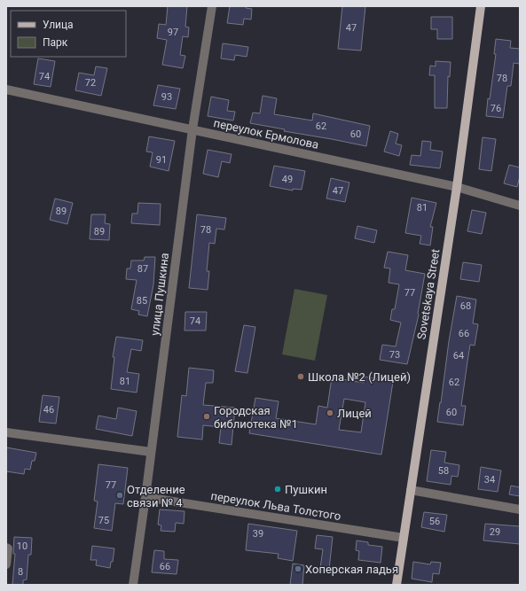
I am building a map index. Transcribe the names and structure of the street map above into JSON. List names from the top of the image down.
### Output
{
  "streets": {
    "main road": ["Sovetskaya Street"],
    "street": ["переулок Ермолова", "улица Пушкина", "переулок Льва Толстого"]
  },
  "crossings": [
    ["переулок Ермолова", "улица Пушкина"],
    ["переулок Ермолова", "Sovetskaya Street"],
    ["улица Пушкина", "переулок Льва Толстого"],
    ["Sovetskaya Street", "переулок Льва Толстого"]
  ],
  "places": [
    "Школа №2 (Лицей)",
    "Лицей",
    "Городская библиотека №1",
    "Пушкин",
    "Отделение связи № 4",
    "Хоперская ладья"
  ],
  "house_numbers": [
    "47",
    "97",
    "74",
    "78",
    "72",
    "93",
    "76",
    "62",
    "60",
    "91",
    "49",
    "47",
    "81",
    "89",
    "78",
    "89",
    "87",
    "77",
    "85",
    "68",
    "74",
    "66",
    "73",
    "64",
    "81",
    "62",
    "46",
    "60",
    "58",
    "34",
    "77",
    "75",
    "56",
    "29",
    "39",
    "10",
    "66",
    "8"
  ],
  "legend": ["Улица", "Парк"]
}
